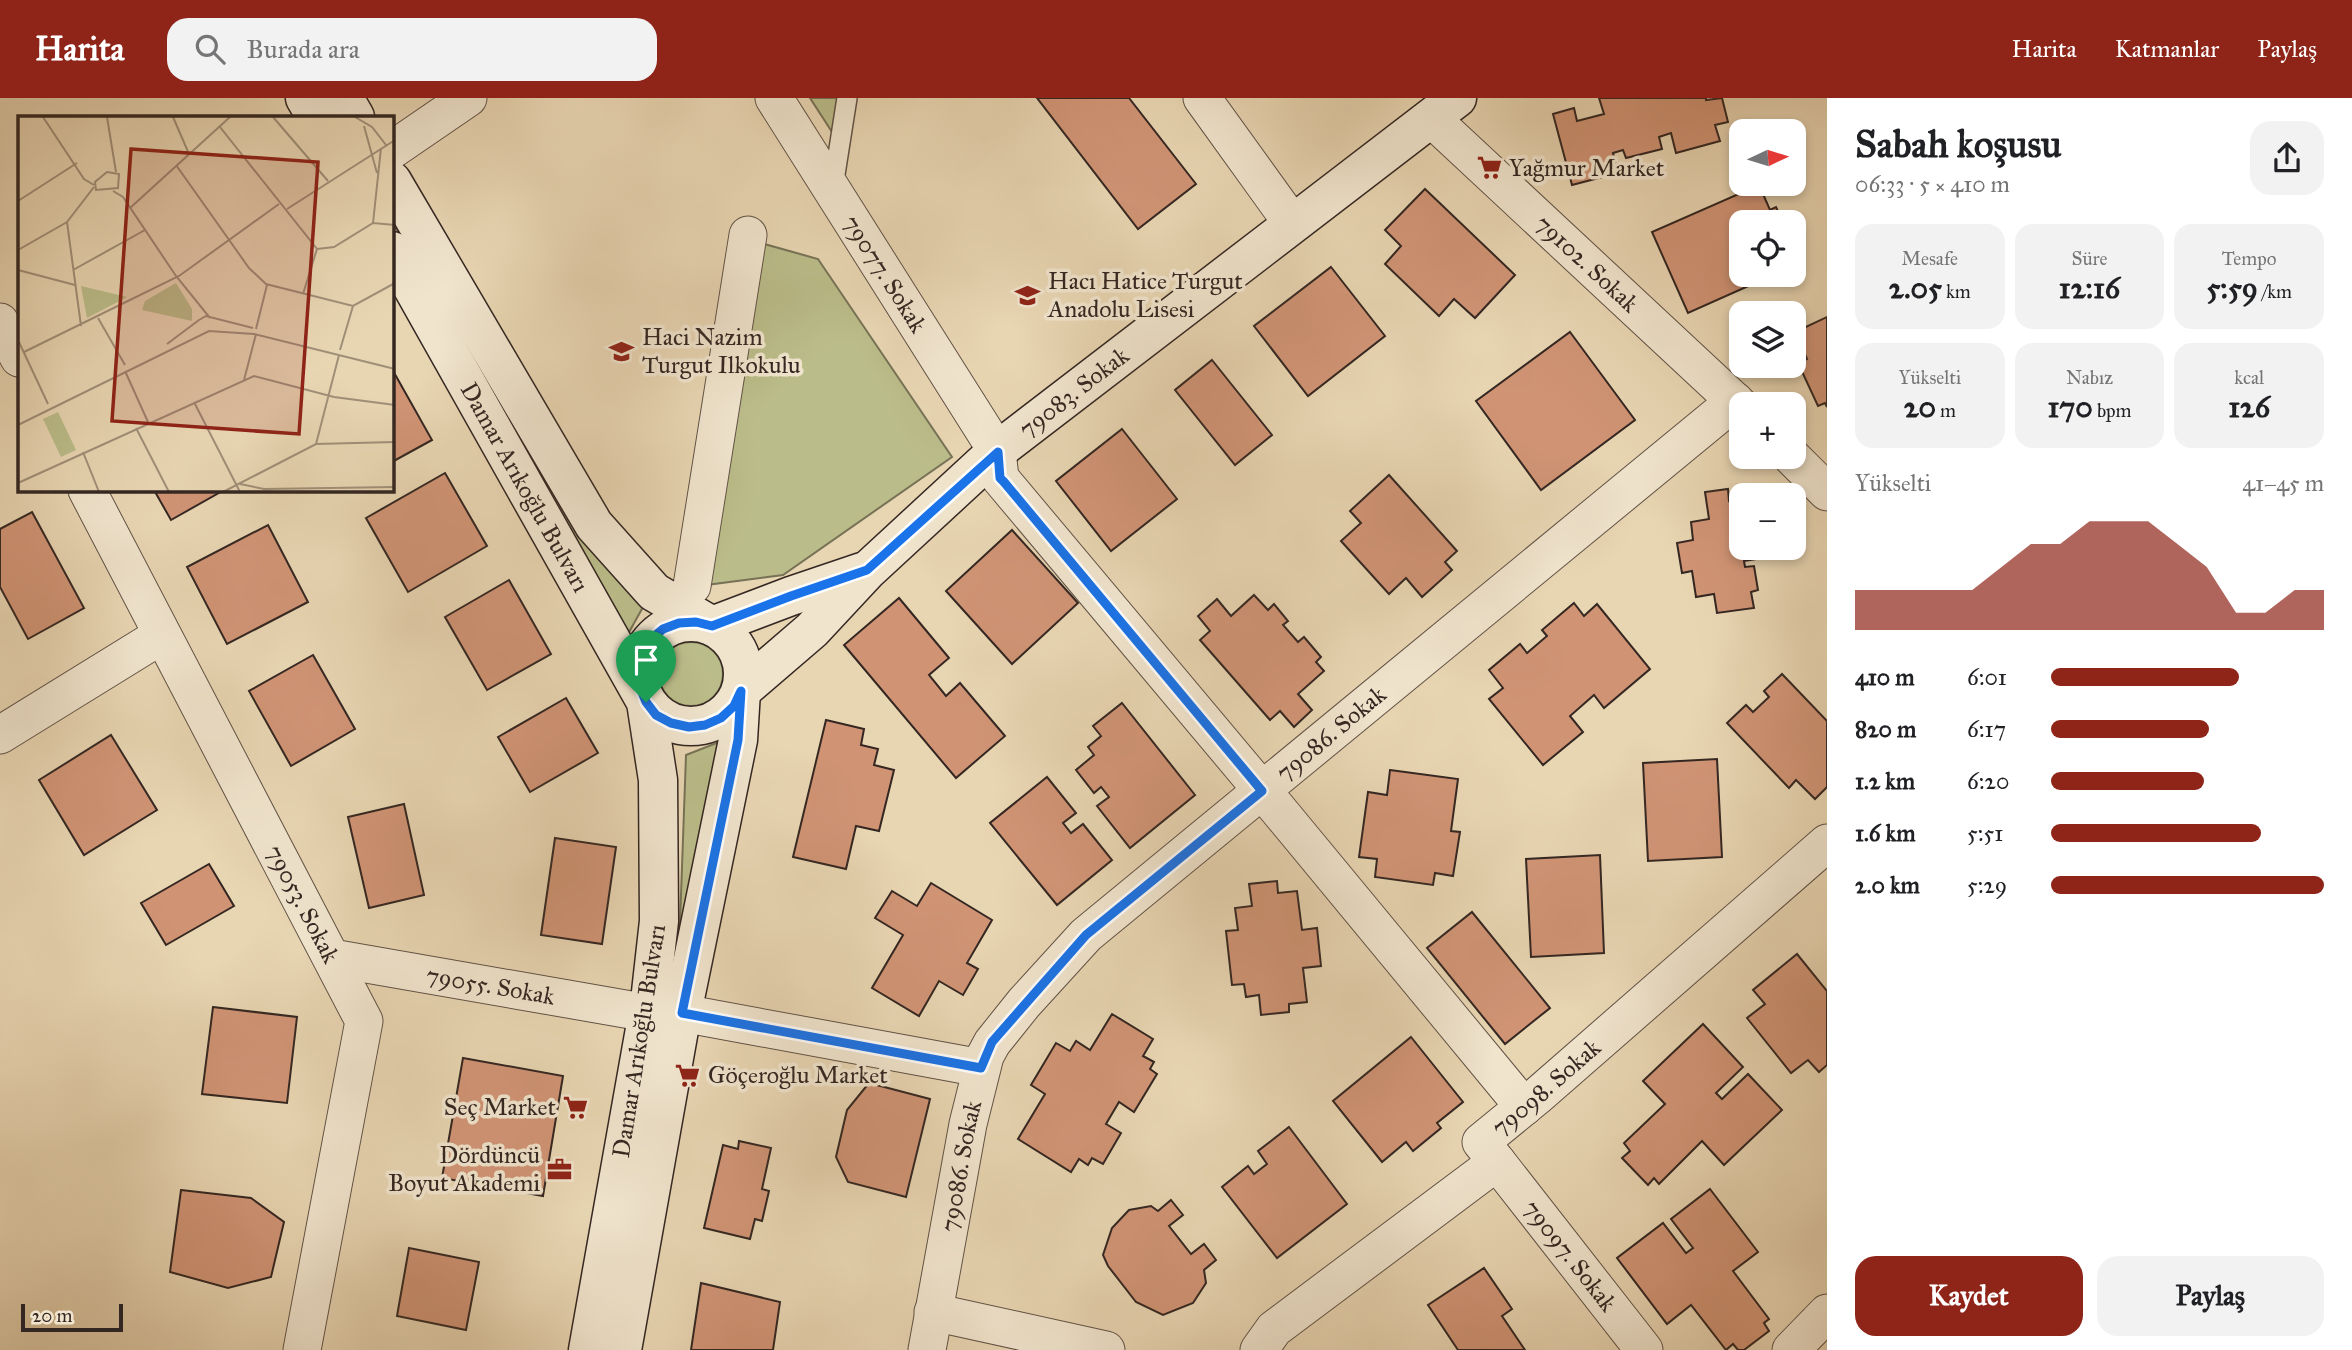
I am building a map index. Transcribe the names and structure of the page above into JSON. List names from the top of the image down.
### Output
{
  "streets": {
    "main road": ["79083. Sokak", "Damar Arıkoğlu Bulvarı"],
    "street": [
      "79102. Sokak",
      "79077. Sokak",
      "79086. Sokak",
      "79053. Sokak",
      "79055. Sokak",
      "79098. Sokak",
      "79097. Sokak"
    ]
  },
  "crossings": [
    ["79102. Sokak", "79083. Sokak"],
    ["79077. Sokak", "79083. Sokak"],
    ["79077. Sokak", "79086. Sokak"],
    ["79077. Sokak", "79098. Sokak"],
    ["79083. Sokak", "Damar Arıkoğlu Bulvarı"],
    ["Damar Arıkoğlu Bulvarı", "79055. Sokak"],
    ["79086. Sokak", "79055. Sokak"],
    ["79053. Sokak", "79055. Sokak"],
    ["79098. Sokak", "79097. Sokak"]
  ],
  "places": {
    "supermarket": ["Yağmur Market", "Göçeroğlu Market", "Seç Market"],
    "school or university": ["Hacı Hatice Turgut Anadolu Lisesi", "Haci Nazim Turgut Ilkokulu"],
    "office": ["Dördüncü Boyut Akademi"]
  },
  "scale_bar": "20 m",
  "north": "right",
  "page": {
    "header": "Harita",
    "search": "Burada ara",
    "nav": ["Harita", "Katmanlar", "Paylaş"],
    "heading": ["Sabah koşusu", "06:33 · 5 × 410 m"],
    "map_buttons": ["+", "−"],
    "stats": [
      ["Mesafe", "2.05 km"],
      ["Süre", "12:16"],
      ["Tempo", "5:59 /km"],
      ["Yükselti", "20 m"],
      ["Nabız", "170 bpm"],
      ["kcal", "126"]
    ],
    "chart": ["Yükselti", "41–45 m"],
    "list": [
      {
        "name": "410 m",
        "note": "6:01"
      },
      {
        "name": "820 m",
        "note": "6:17"
      },
      {
        "name": "1.2 km",
        "note": "6:20"
      },
      {
        "name": "1.6 km",
        "note": "5:51"
      },
      {
        "name": "2.0 km",
        "note": "5:29"
      }
    ],
    "buttons": ["Kaydet", "Paylaş"],
    "scale": "20 m"
  }
}
